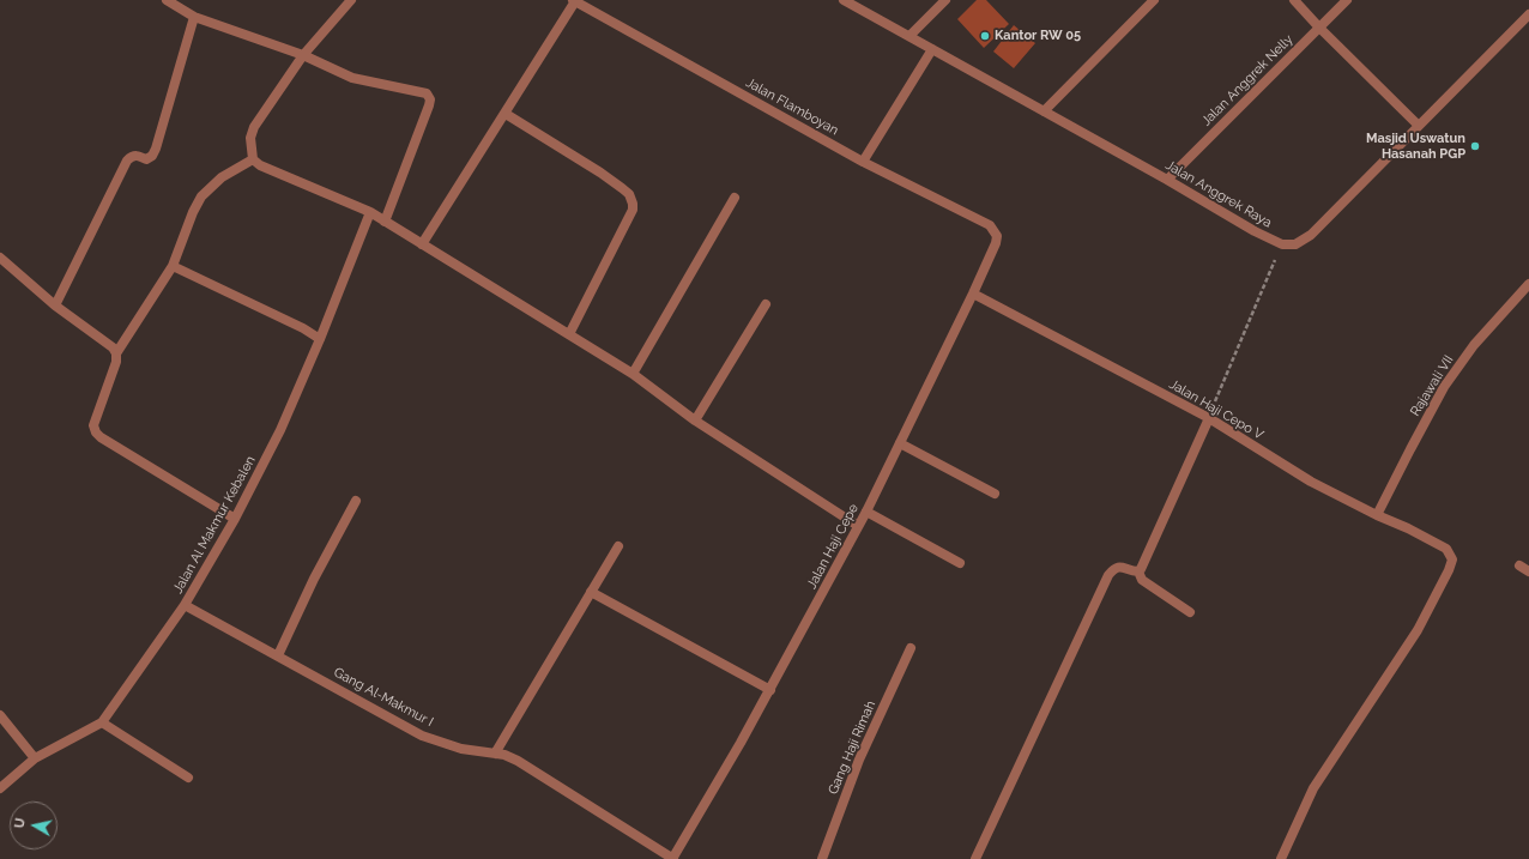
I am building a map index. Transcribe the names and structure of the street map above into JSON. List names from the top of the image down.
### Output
{
  "streets": {
    "street": [
      "Jalan Anggrek Nelly",
      "Jalan Flamboyan",
      "Jalan Anggrek Raya",
      "Rajawali VII",
      "Jalan Haji Cepo V",
      "Jalan Al Makmur Kebalen",
      "Jalan Haji Cepe",
      "Gang Al-Makmur I",
      "Gang Haji Rimah"
    ]
  },
  "crossings": [
    ["Jalan Anggrek Nelly", "Jalan Anggrek Raya"],
    ["Jalan Flamboyan", "Jalan Haji Cepe"],
    ["Rajawali VII", "Jalan Haji Cepo V"],
    ["Jalan Haji Cepo V", "Jalan Haji Cepe"],
    ["Jalan Al Makmur Kebalen", "Gang Al-Makmur I"],
    ["Jalan Haji Cepe", "Gang Al-Makmur I"]
  ],
  "places": ["Kantor RW 05", "Masjid Uswatun Hasanah PGP"],
  "north": "left"
}
